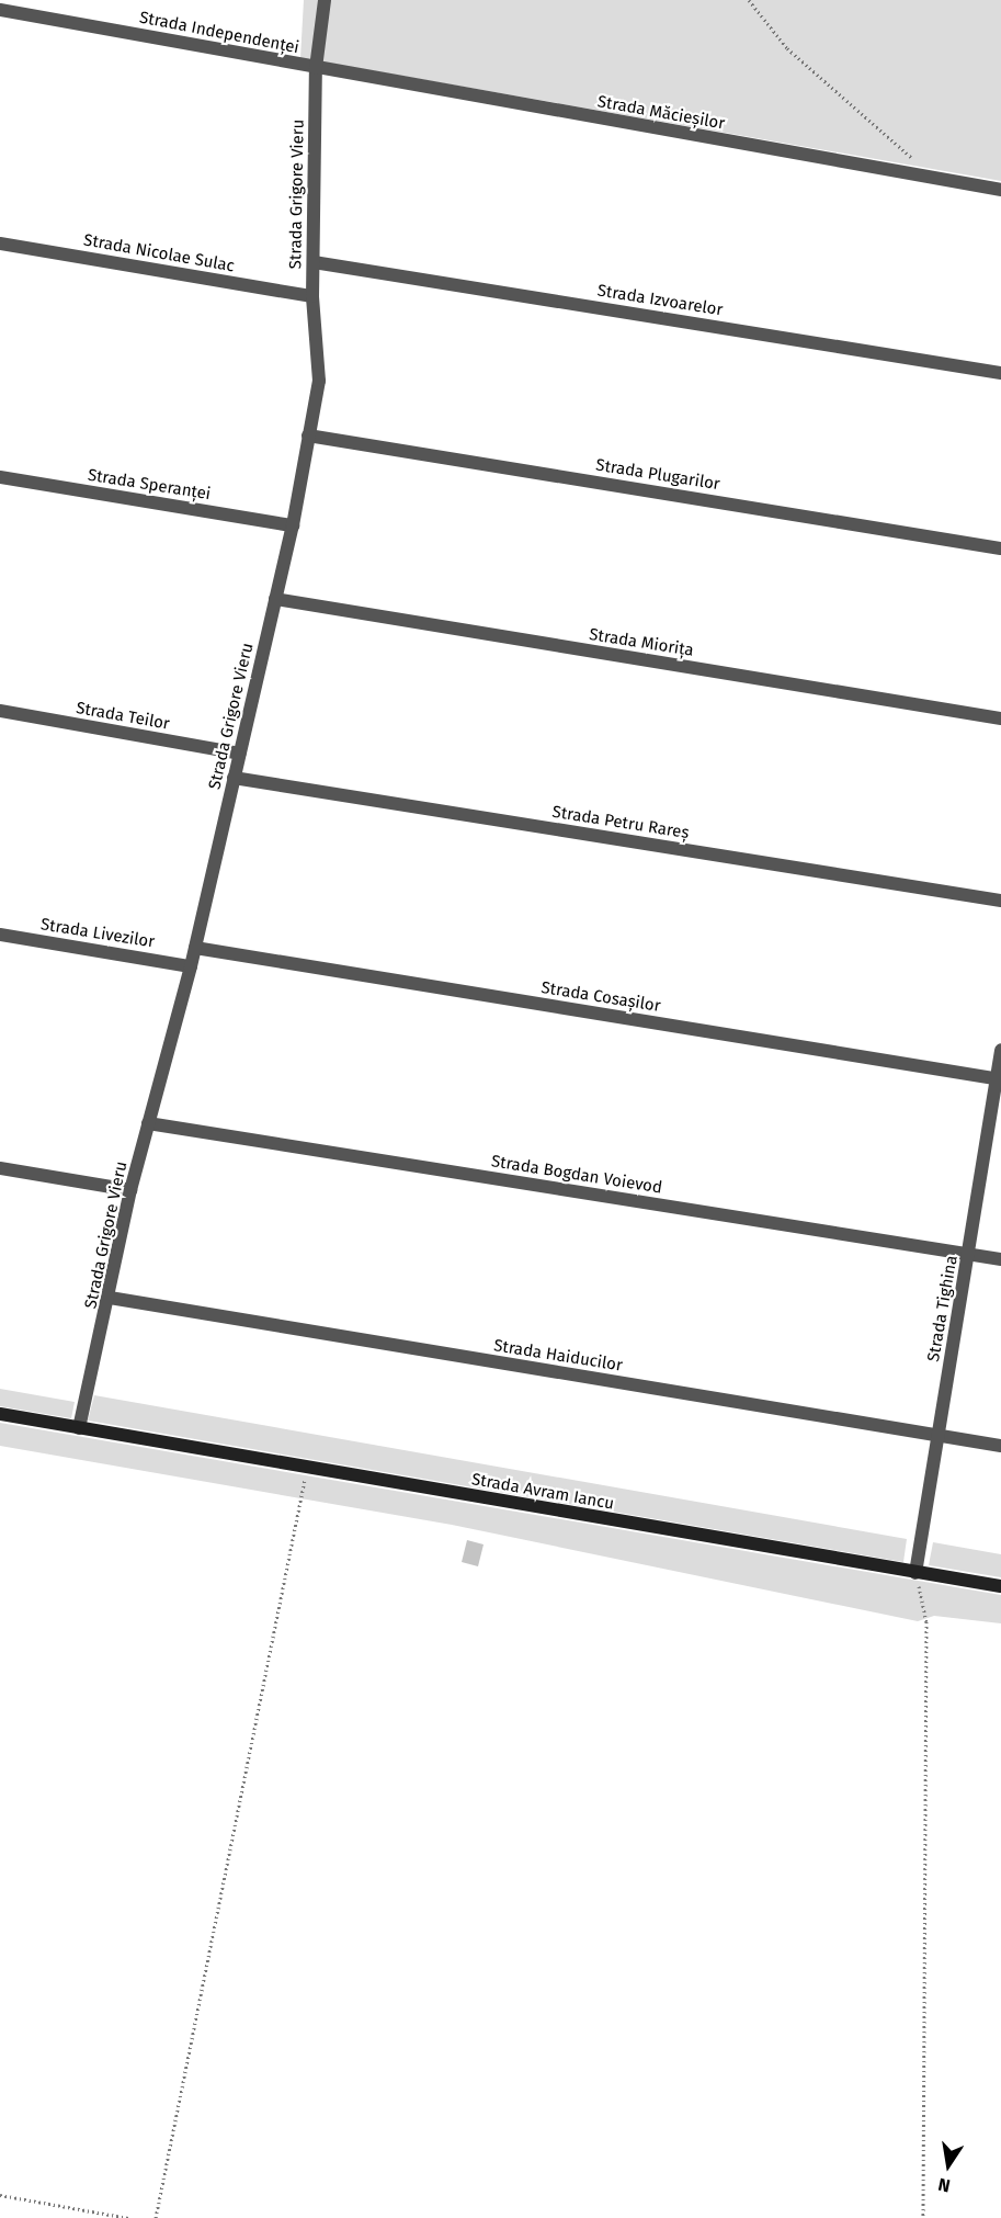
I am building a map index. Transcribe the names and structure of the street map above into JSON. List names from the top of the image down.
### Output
{
  "streets": {
    "street": [
      "Strada Independenței",
      "Strada Măcieșilor",
      "Strada Grigore Vieru",
      "Strada Nicolae Sulac",
      "Strada Izvoarelor",
      "Strada Plugarilor",
      "Strada Speranței",
      "Strada Miorița",
      "Strada Teilor",
      "Strada Petru Rareș",
      "Strada Livezilor",
      "Strada Cosașilor",
      "Strada Bogdan Voievod",
      "Strada Tighina",
      "Strada Haiducilor",
      "Strada Avram Iancu"
    ]
  },
  "crossings": [
    ["Strada Independenței", "Strada Măcieșilor"],
    ["Strada Independenței", "Strada Grigore Vieru"],
    ["Strada Măcieșilor", "Strada Grigore Vieru"],
    ["Strada Grigore Vieru", "Strada Nicolae Sulac"],
    ["Strada Grigore Vieru", "Strada Izvoarelor"],
    ["Strada Grigore Vieru", "Strada Plugarilor"],
    ["Strada Grigore Vieru", "Strada Speranței"],
    ["Strada Grigore Vieru", "Strada Miorița"],
    ["Strada Grigore Vieru", "Strada Teilor"],
    ["Strada Grigore Vieru", "Strada Petru Rareș"],
    ["Strada Grigore Vieru", "Strada Livezilor"],
    ["Strada Grigore Vieru", "Strada Cosașilor"],
    ["Strada Grigore Vieru", "Strada Bogdan Voievod"],
    ["Strada Grigore Vieru", "Strada Haiducilor"],
    ["Strada Grigore Vieru", "Strada Avram Iancu"],
    ["Strada Cosașilor", "Strada Tighina"],
    ["Strada Bogdan Voievod", "Strada Tighina"],
    ["Strada Tighina", "Strada Haiducilor"],
    ["Strada Tighina", "Strada Avram Iancu"]
  ],
  "north": "bottom"
}
